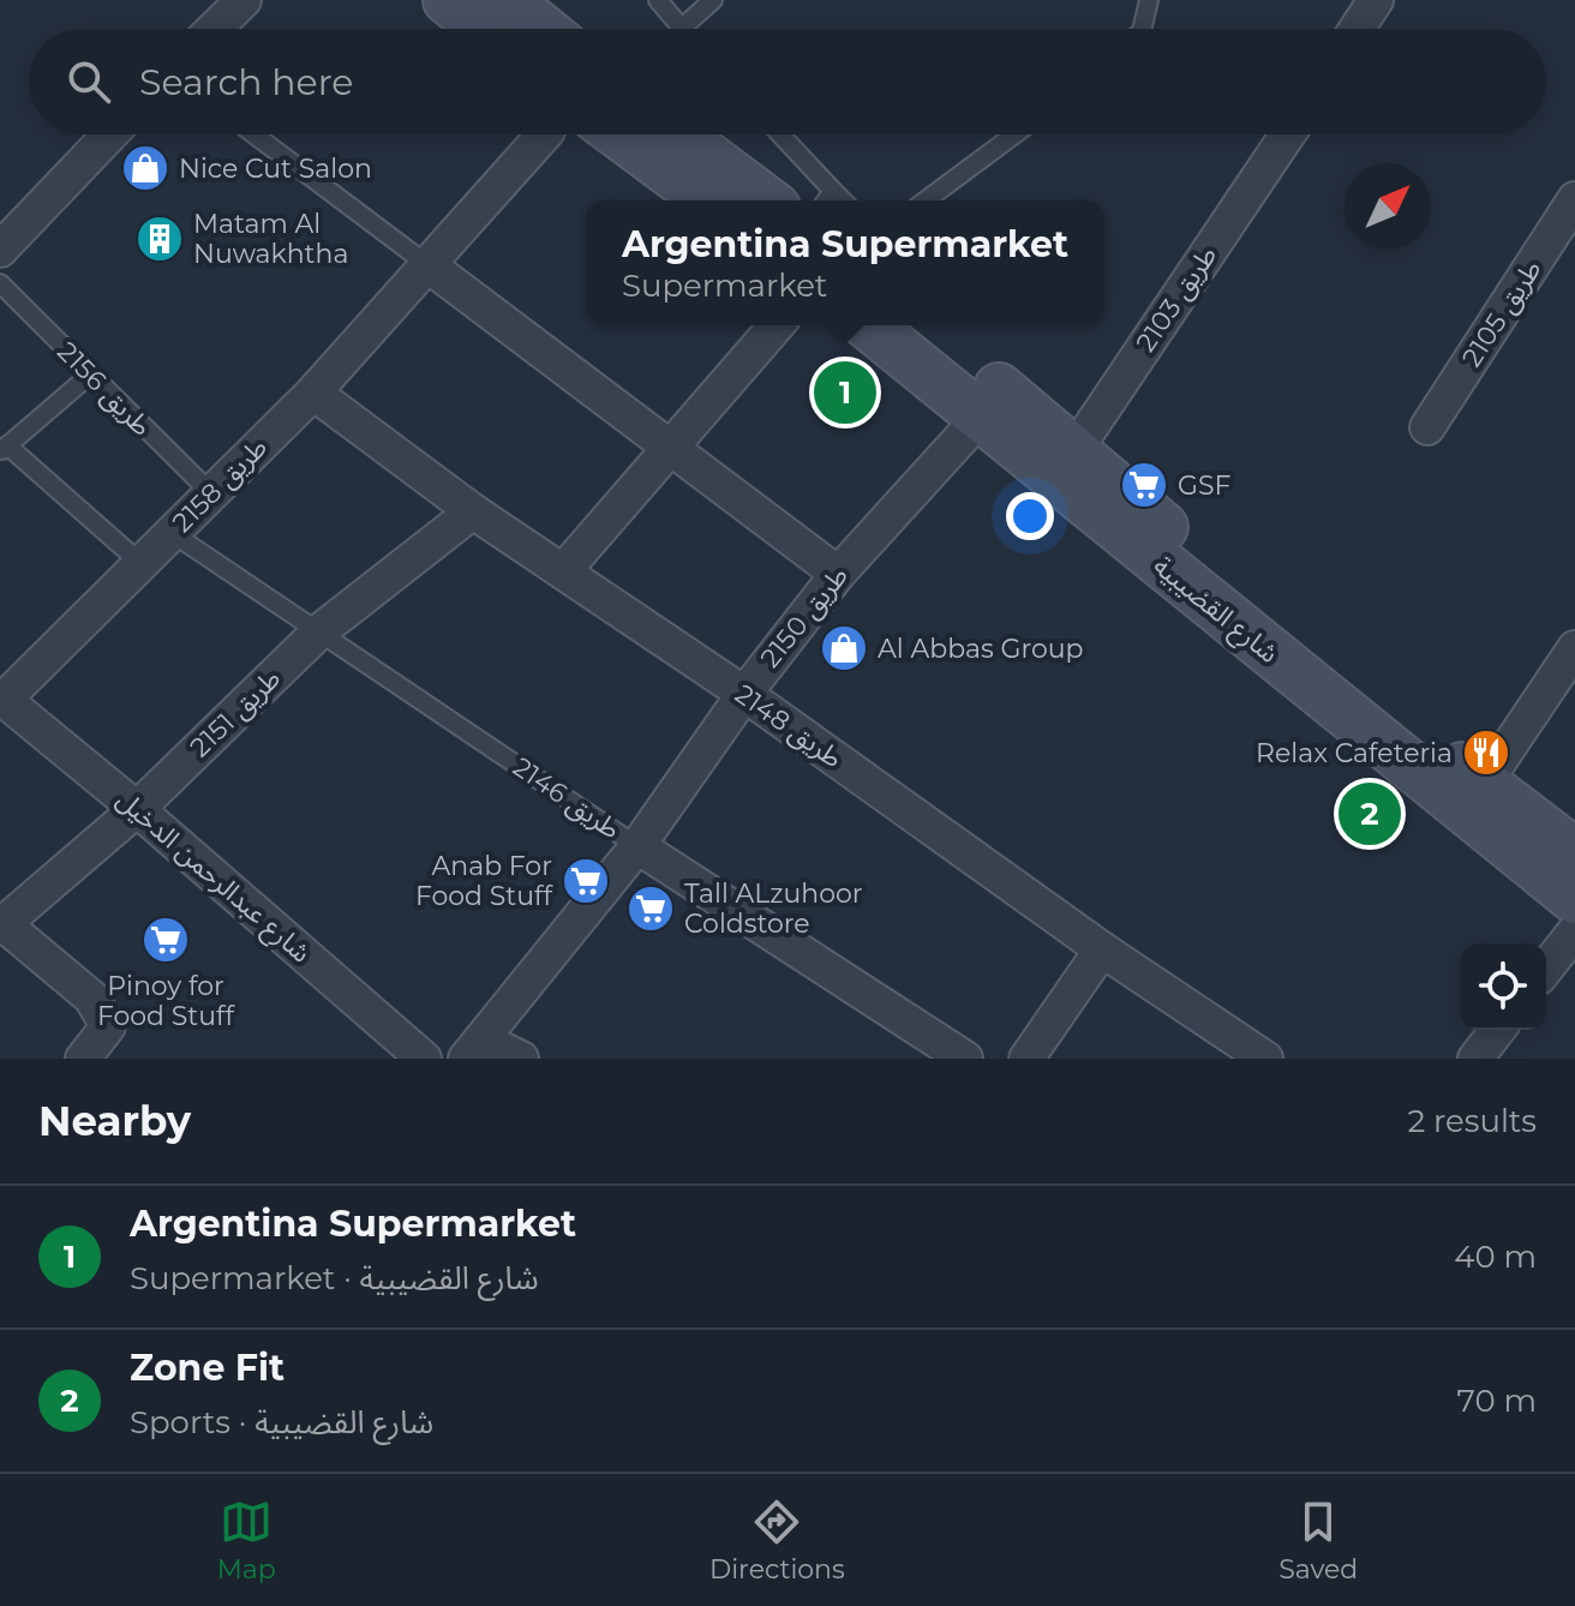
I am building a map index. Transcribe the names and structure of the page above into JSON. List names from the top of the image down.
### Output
{
  "streets": {
    "street": [
      "طريق 2103",
      "طريق 2105",
      "طريق 2158",
      "شارع القضيبية",
      "طريق 2150",
      "طريق 2151",
      "طريق 2148",
      "طريق 2146",
      "شارع عبدالرحمن الدخيل"
    ],
    "lane": ["طريق 2156"]
  },
  "crossings": [
    ["طريق 2103", "شارع القضيبية"],
    ["طريق 2156", "طريق 2158"],
    ["طريق 2158", "طريق 2148"],
    ["طريق 2158", "طريق 2146"],
    ["طريق 2158", "شارع عبدالرحمن الدخيل"],
    ["شارع القضيبية", "طريق 2150"],
    ["طريق 2150", "طريق 2148"],
    ["طريق 2150", "طريق 2146"],
    ["طريق 2151", "طريق 2148"],
    ["طريق 2151", "طريق 2146"],
    ["طريق 2151", "شارع عبدالرحمن الدخيل"]
  ],
  "places": {
    "shop": ["Nice Cut Salon", "Al Abbas Group"],
    "building": ["Matam Al Nuwakhtha"],
    "supermarket": [
      "GSF",
      "Anab For Food Stuff",
      "Tall ALzuhoor Coldstore",
      "Pinoy for Food Stuff"
    ],
    "restaurant": ["Relax Cafeteria"]
  },
  "north": "top right",
  "page": {
    "search": "Search here",
    "popup": ["Argentina Supermarket", "Supermarket"],
    "pins": ["1", "2"],
    "heading": ["Nearby", "2 results"],
    "list": [
      {
        "mark": "1",
        "name": "Argentina Supermarket",
        "note": "Supermarket · شارع القضيبية",
        "value": "40 m"
      },
      {
        "mark": "2",
        "name": "Zone Fit",
        "note": "Sports · شارع القضيبية",
        "value": "70 m"
      }
    ],
    "nav": ["Map", "Directions", "Saved"]
  }
}
